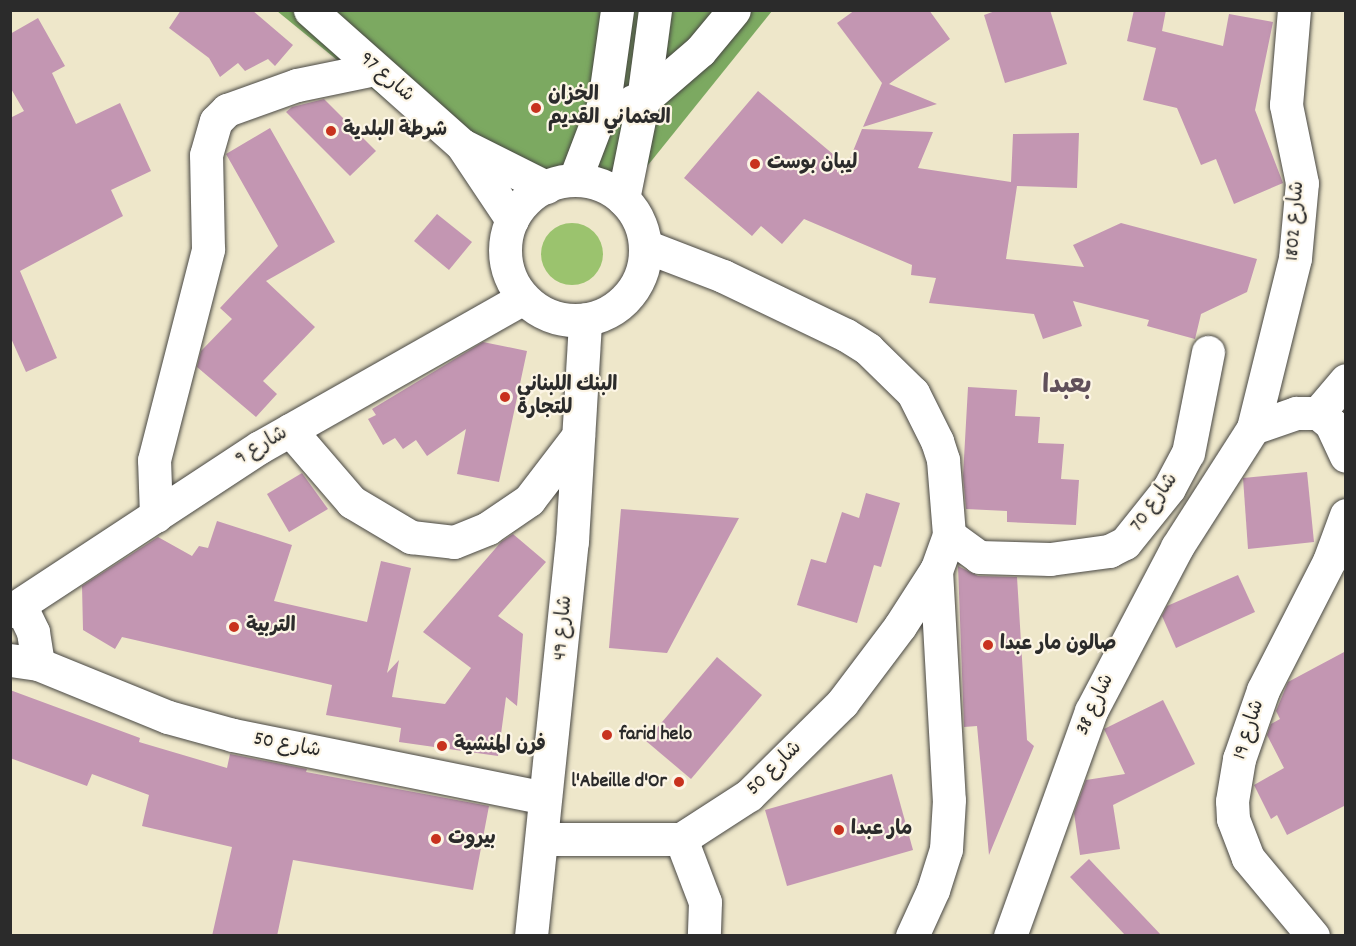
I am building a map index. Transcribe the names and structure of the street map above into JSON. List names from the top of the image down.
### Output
{
  "streets": {
    "street": [
      "شارع 97",
      "شارع 1802",
      "شارع 9",
      "شارع 70",
      "شارع 49",
      "شارع 38",
      "شارع 19",
      "شارع 50"
    ]
  },
  "crossings": [
    ["شارع 97", "شارع 9"],
    ["شارع 97", "شارع 49"],
    ["شارع 1802", "شارع 38"],
    ["شارع 9", "شارع 49"],
    ["شارع 9", "شارع 50"],
    ["شارع 49", "شارع 50"]
  ],
  "districts": ["بعبدا"],
  "places": [
    "الخزان العثماني القديم",
    "شرطة البلدية",
    "ليبان بوست",
    "البنك اللبناني للتجارة",
    "التربية",
    "صالون مار عبدا",
    "farid helo",
    "فرن المنشية",
    "l'Abeille d'Or",
    "مار عبدا",
    "بيروت"
  ]
}
